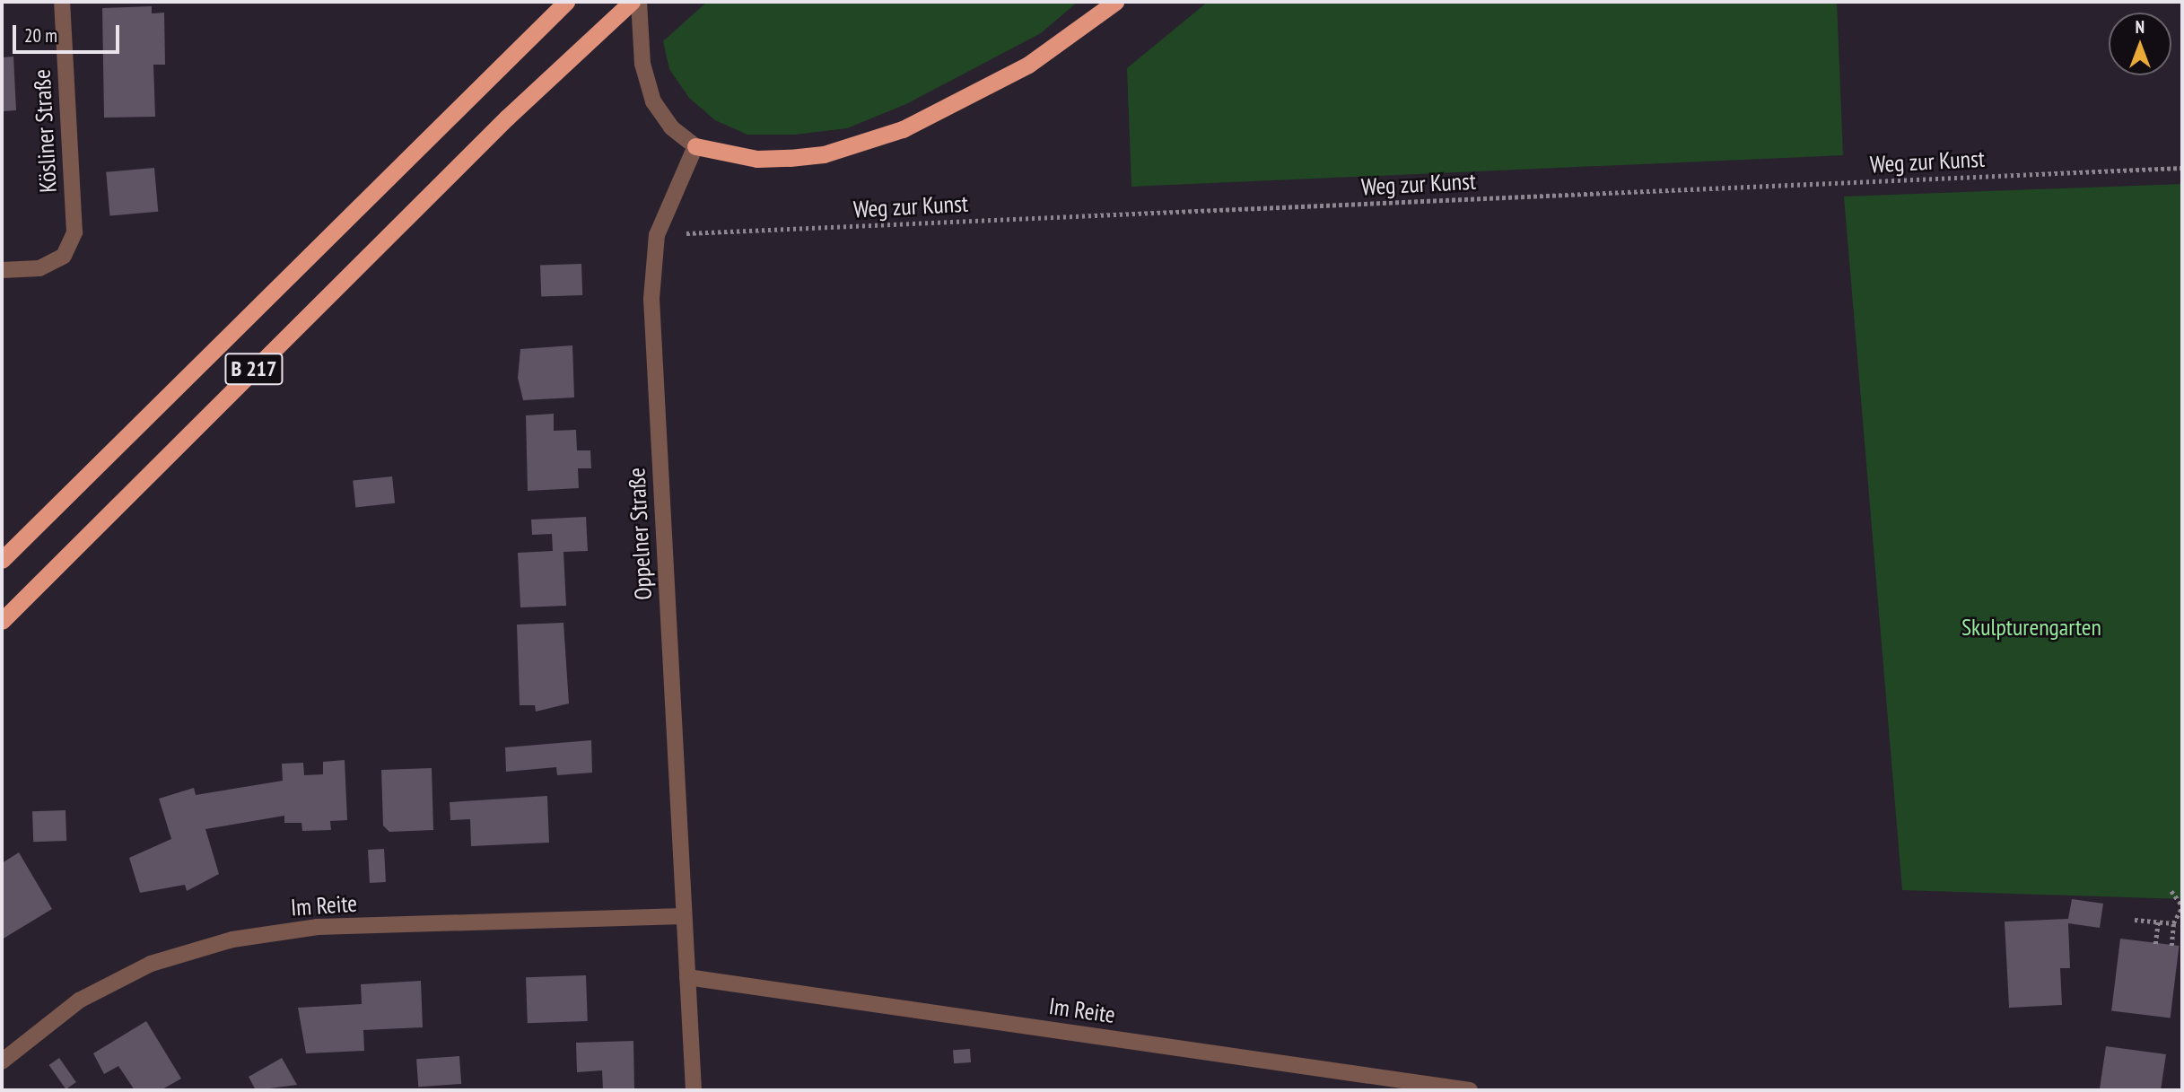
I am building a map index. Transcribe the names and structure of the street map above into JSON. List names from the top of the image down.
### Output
{
  "streets": {
    "highway": ["B 217"],
    "street": ["Kösliner Straße", "Oppelner Straße", "Im Reite"],
    "path": ["Weg zur Kunst"]
  },
  "crossings": [
    ["Weg zur Kunst", "Oppelner Straße"],
    ["Oppelner Straße", "Im Reite"]
  ],
  "parks": ["Skulpturengarten"],
  "scale_bar": "20 m",
  "north": "top"
}
